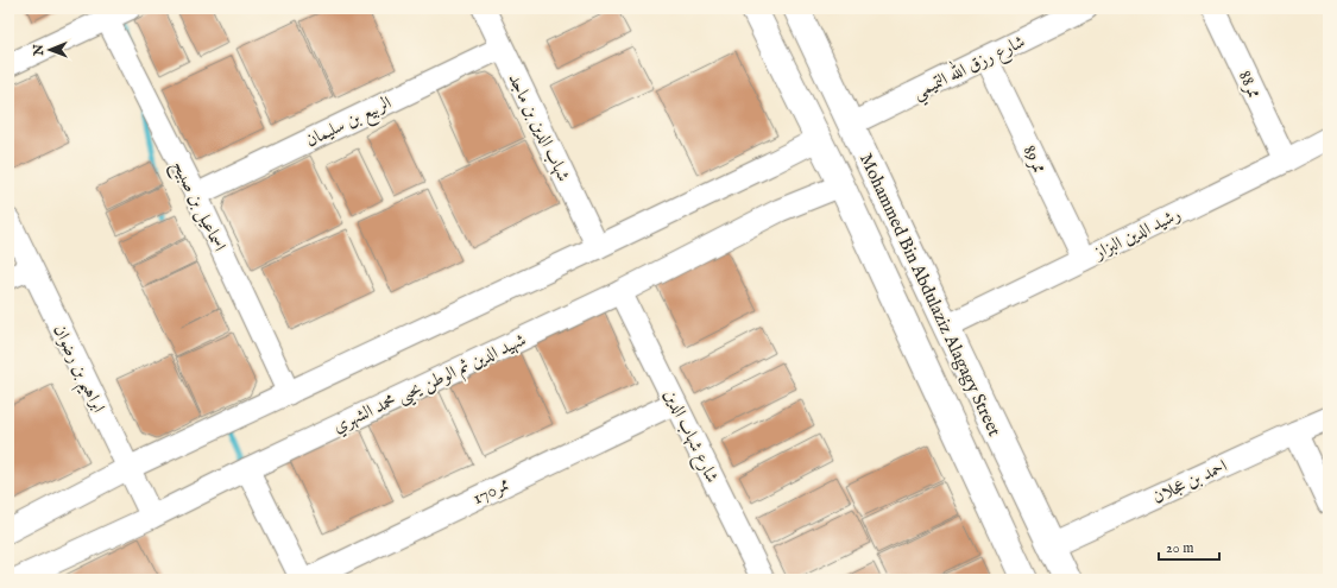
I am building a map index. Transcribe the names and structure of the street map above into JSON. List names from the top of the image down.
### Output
{
  "streets": {
    "street": [
      "شارع رزق الله التميمي",
      "ممر88",
      "الربيع بن سليمان",
      "شهاب الدين بن ماجد",
      "ممر89",
      "اسماعيل بن صبيح",
      "رشيد الدين البزاز",
      "Mohammed Bin Abdulaziz Alagagy Street",
      "ابراهيم بن رضوان",
      "شهيد الدين ثم الوطن يحيى محمد الشهري",
      "شارع شهاب الدين",
      "احمد بن عجلان",
      "ممر170"
    ]
  },
  "crossings": [
    ["شارع رزق الله التميمي", "ممر89"],
    ["شارع رزق الله التميمي", "Mohammed Bin Abdulaziz Alagagy Street"],
    ["ممر88", "رشيد الدين البزاز"],
    ["الربيع بن سليمان", "شهاب الدين بن ماجد"],
    ["الربيع بن سليمان", "اسماعيل بن صبيح"],
    ["ممر89", "رشيد الدين البزاز"],
    ["رشيد الدين البزاز", "Mohammed Bin Abdulaziz Alagagy Street"],
    ["Mohammed Bin Abdulaziz Alagagy Street", "شهيد الدين ثم الوطن يحيى محمد الشهري"],
    ["Mohammed Bin Abdulaziz Alagagy Street", "احمد بن عجلان"],
    ["ابراهيم بن رضوان", "شهيد الدين ثم الوطن يحيى محمد الشهري"],
    ["شهيد الدين ثم الوطن يحيى محمد الشهري", "شارع شهاب الدين"],
    ["شارع شهاب الدين", "ممر170"]
  ],
  "scale_bar": "20 m",
  "north": "left"
}
